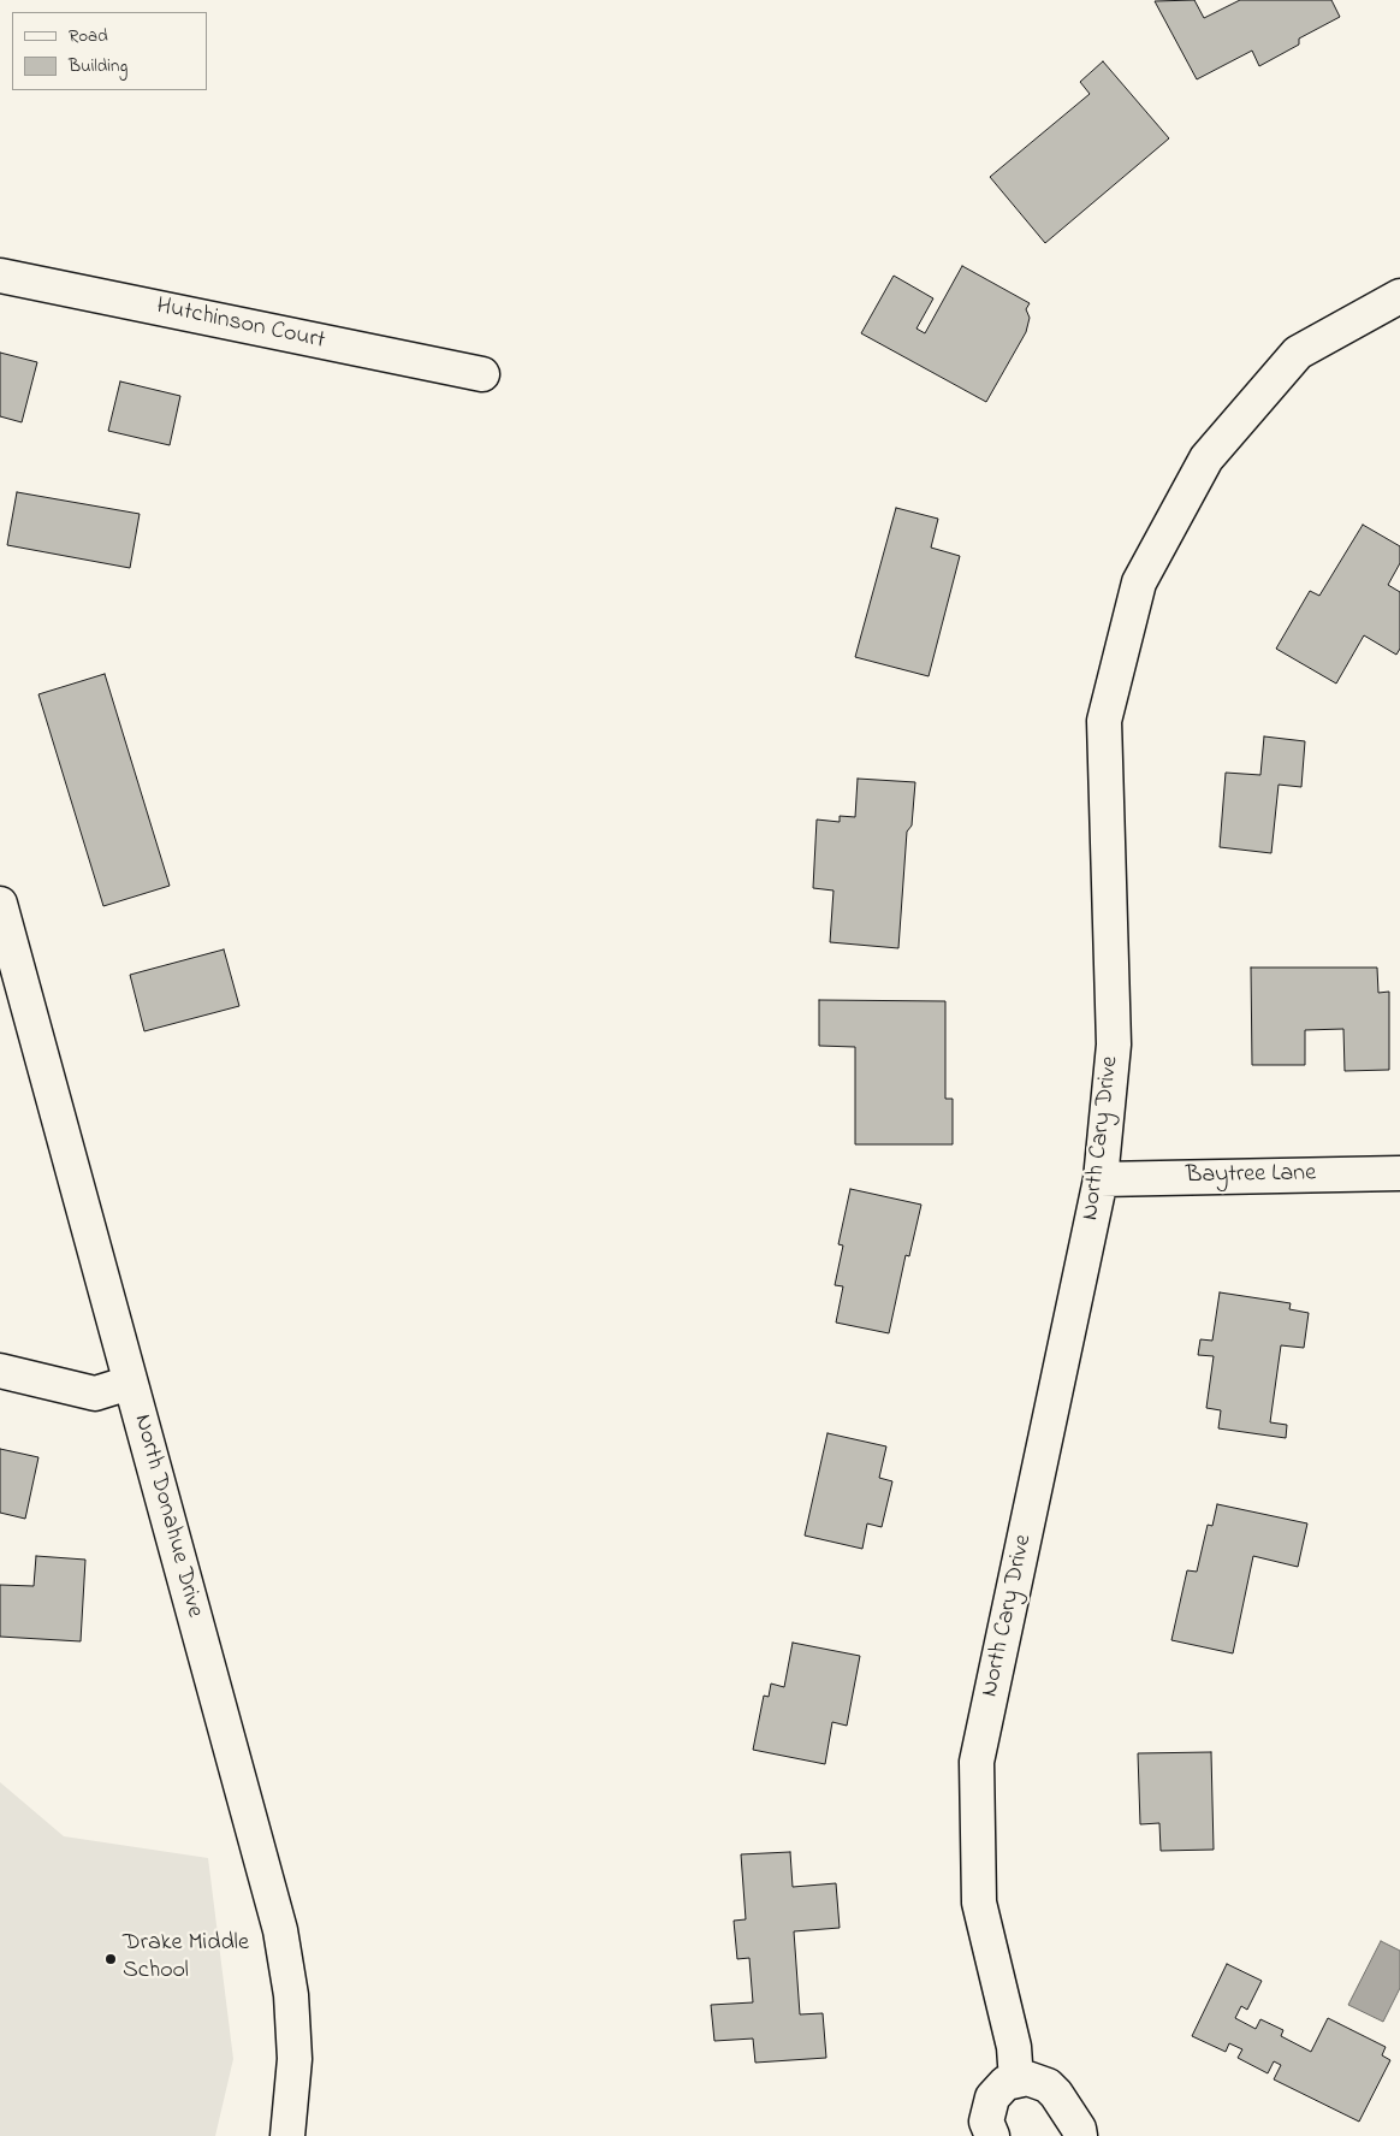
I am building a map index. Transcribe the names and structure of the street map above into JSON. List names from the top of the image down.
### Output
{
  "streets": {
    "street": [
      "Hutchinson Court",
      "North Cary Drive",
      "Baytree Lane",
      "North Donahue Drive"
    ]
  },
  "crossings": [
    ["North Cary Drive", "Baytree Lane"]
  ],
  "places": ["Drake Middle School"],
  "legend": ["Road", "Building"]
}
